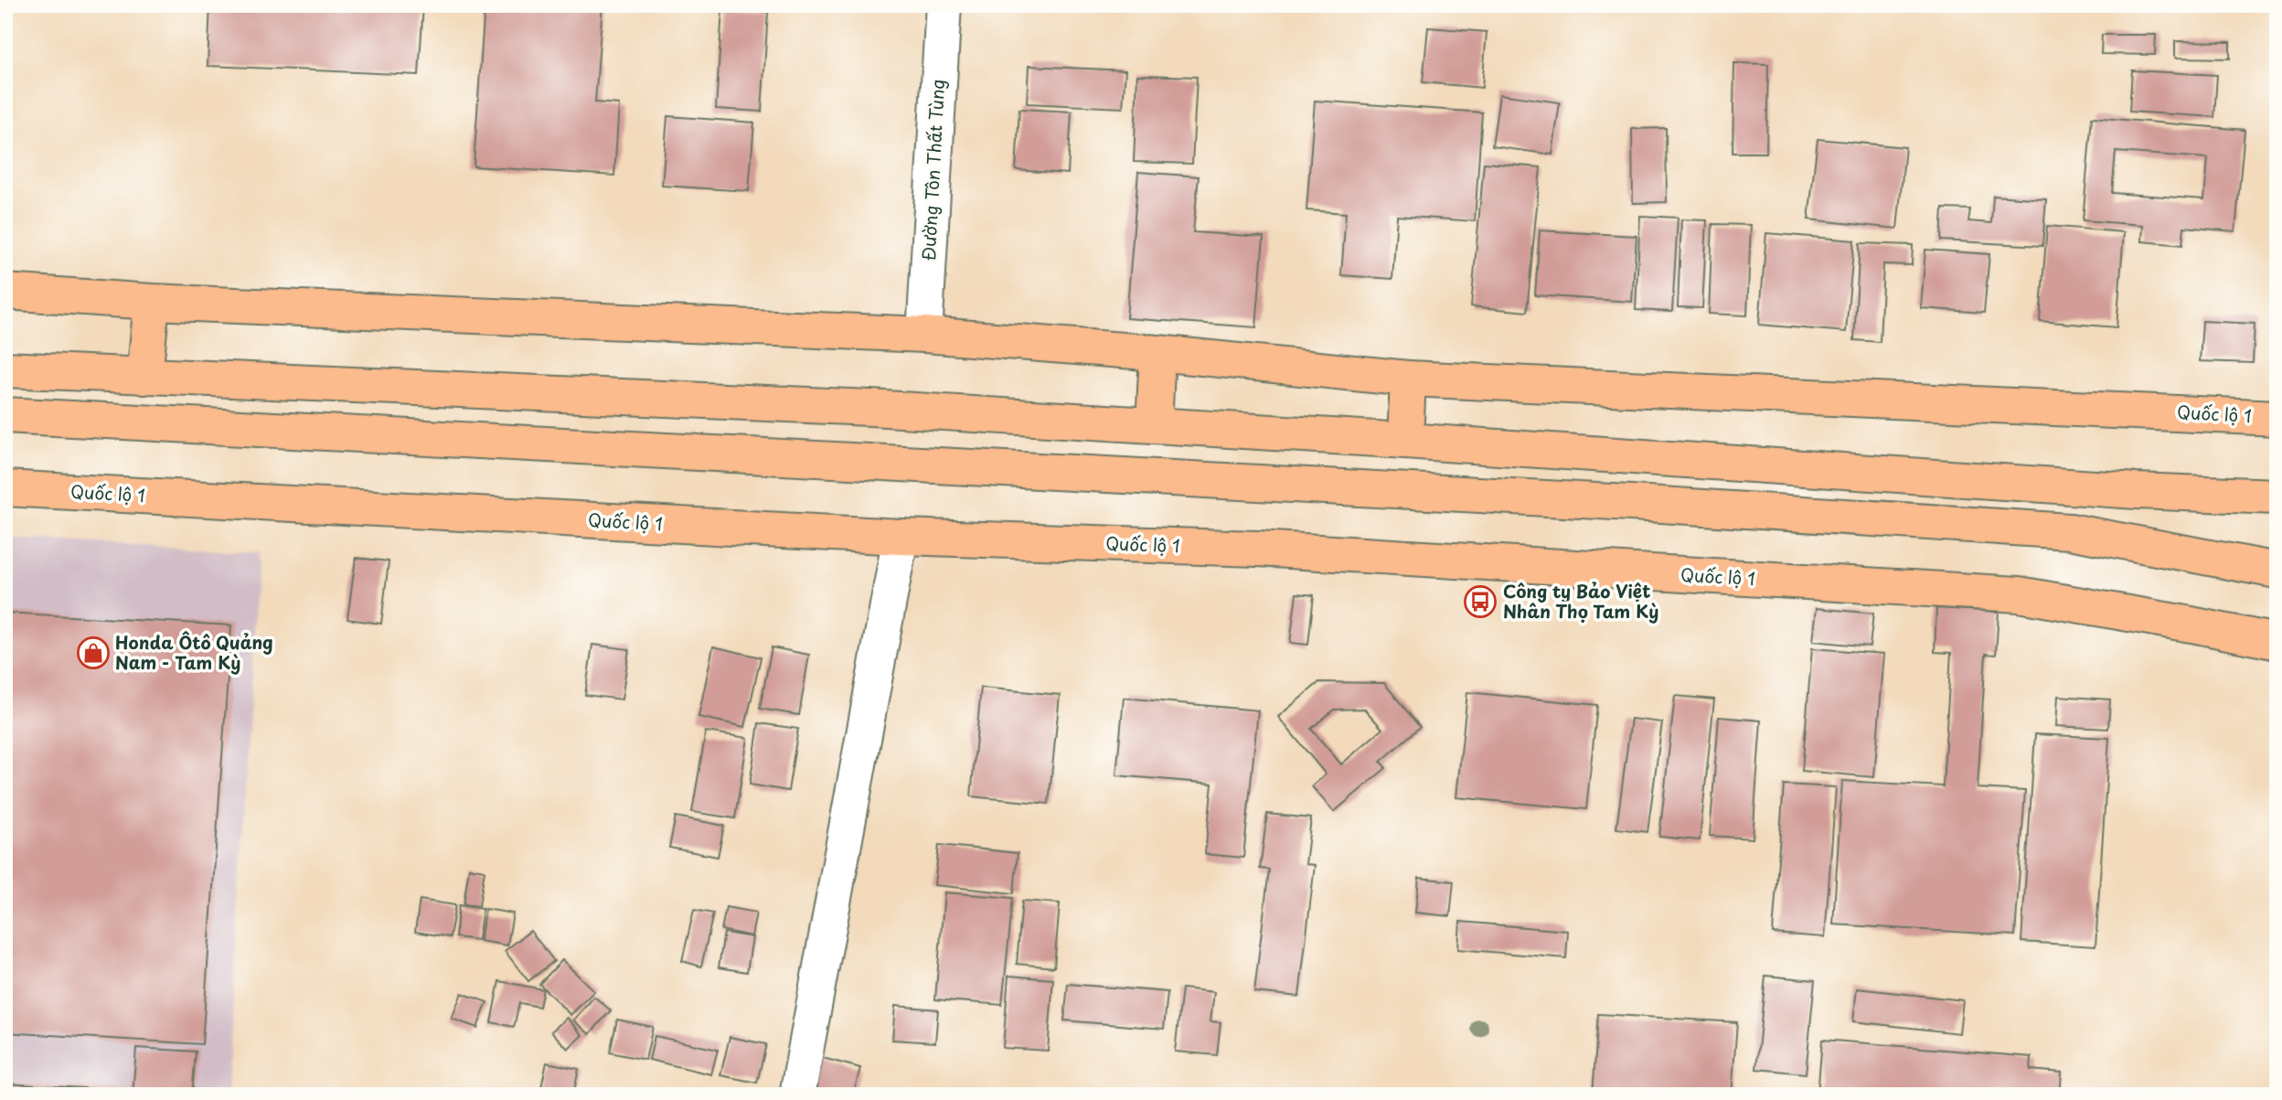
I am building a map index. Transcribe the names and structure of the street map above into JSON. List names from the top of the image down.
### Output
{
  "streets": {
    "highway": ["Quốc lộ 1"],
    "street": ["Đường Tôn Thất Tùng"]
  },
  "crossings": [
    ["Đường Tôn Thất Tùng", "Quốc lộ 1"]
  ],
  "places": {
    "bus stop": ["Công ty Bảo Việt Nhân Thọ Tam Kỳ"],
    "shop": ["Honda Ôtô Quảng Nam - Tam Kỳ"]
  }
}
